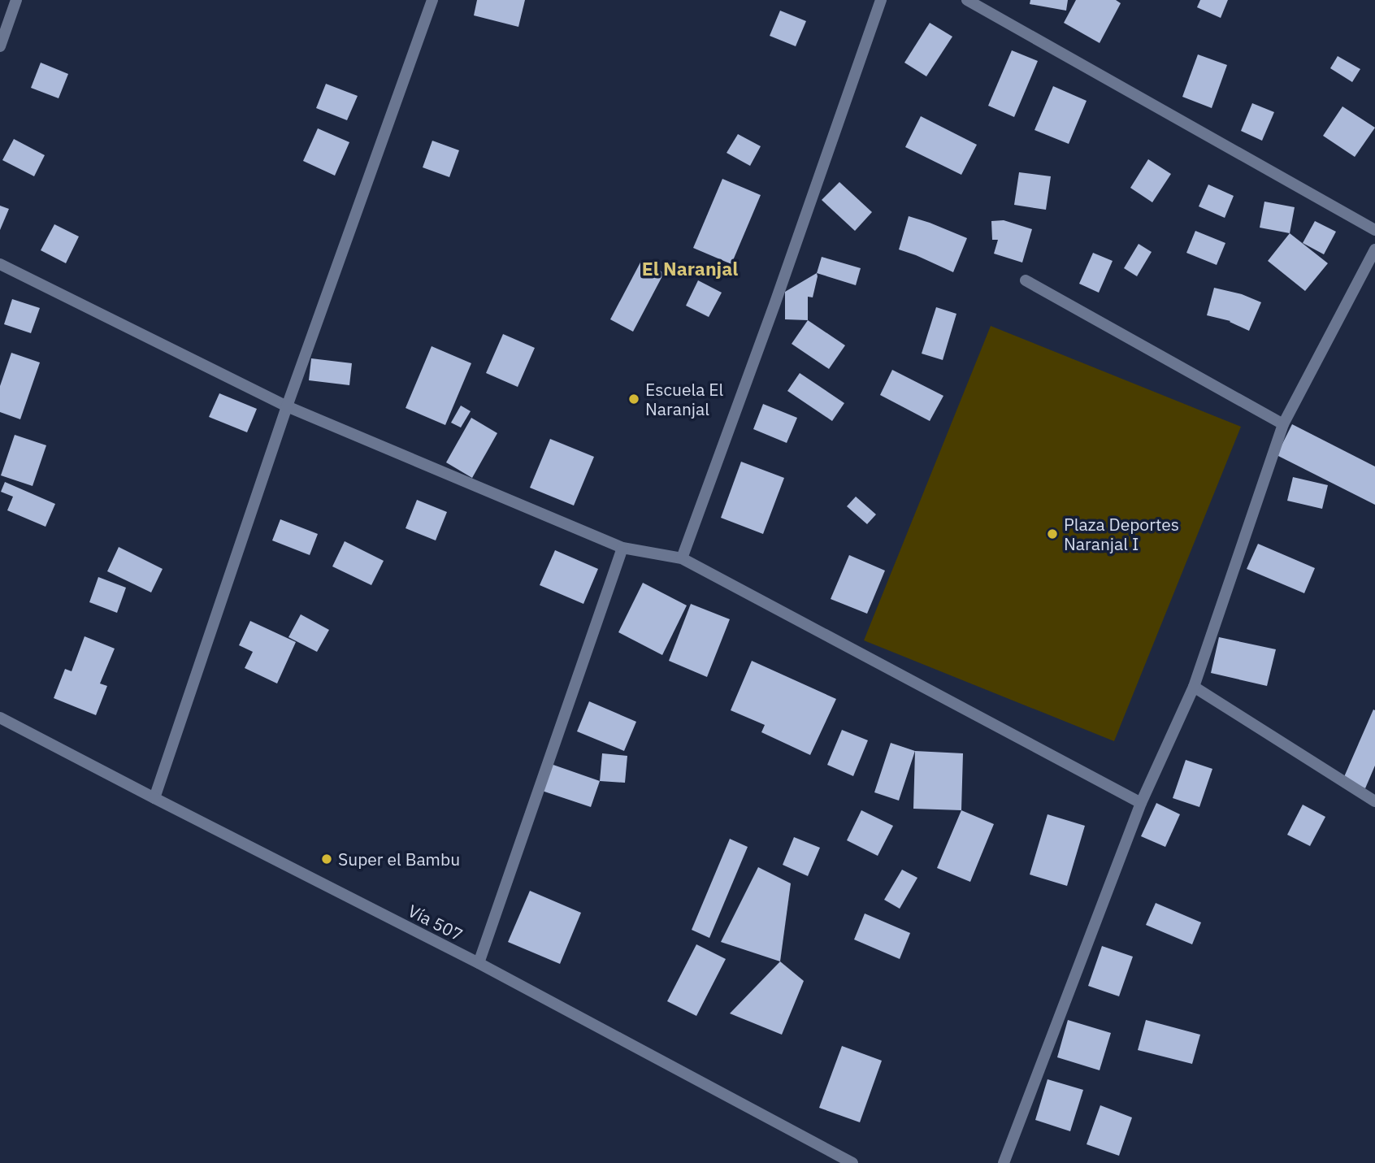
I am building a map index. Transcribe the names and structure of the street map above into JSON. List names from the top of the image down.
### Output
{
  "streets": {
    "street": ["Vía 507"]
  },
  "districts": ["El Naranjal"],
  "places": ["Escuela El Naranjal", "Plaza Deportes Naranjal I", "Super el Bambu"]
}
